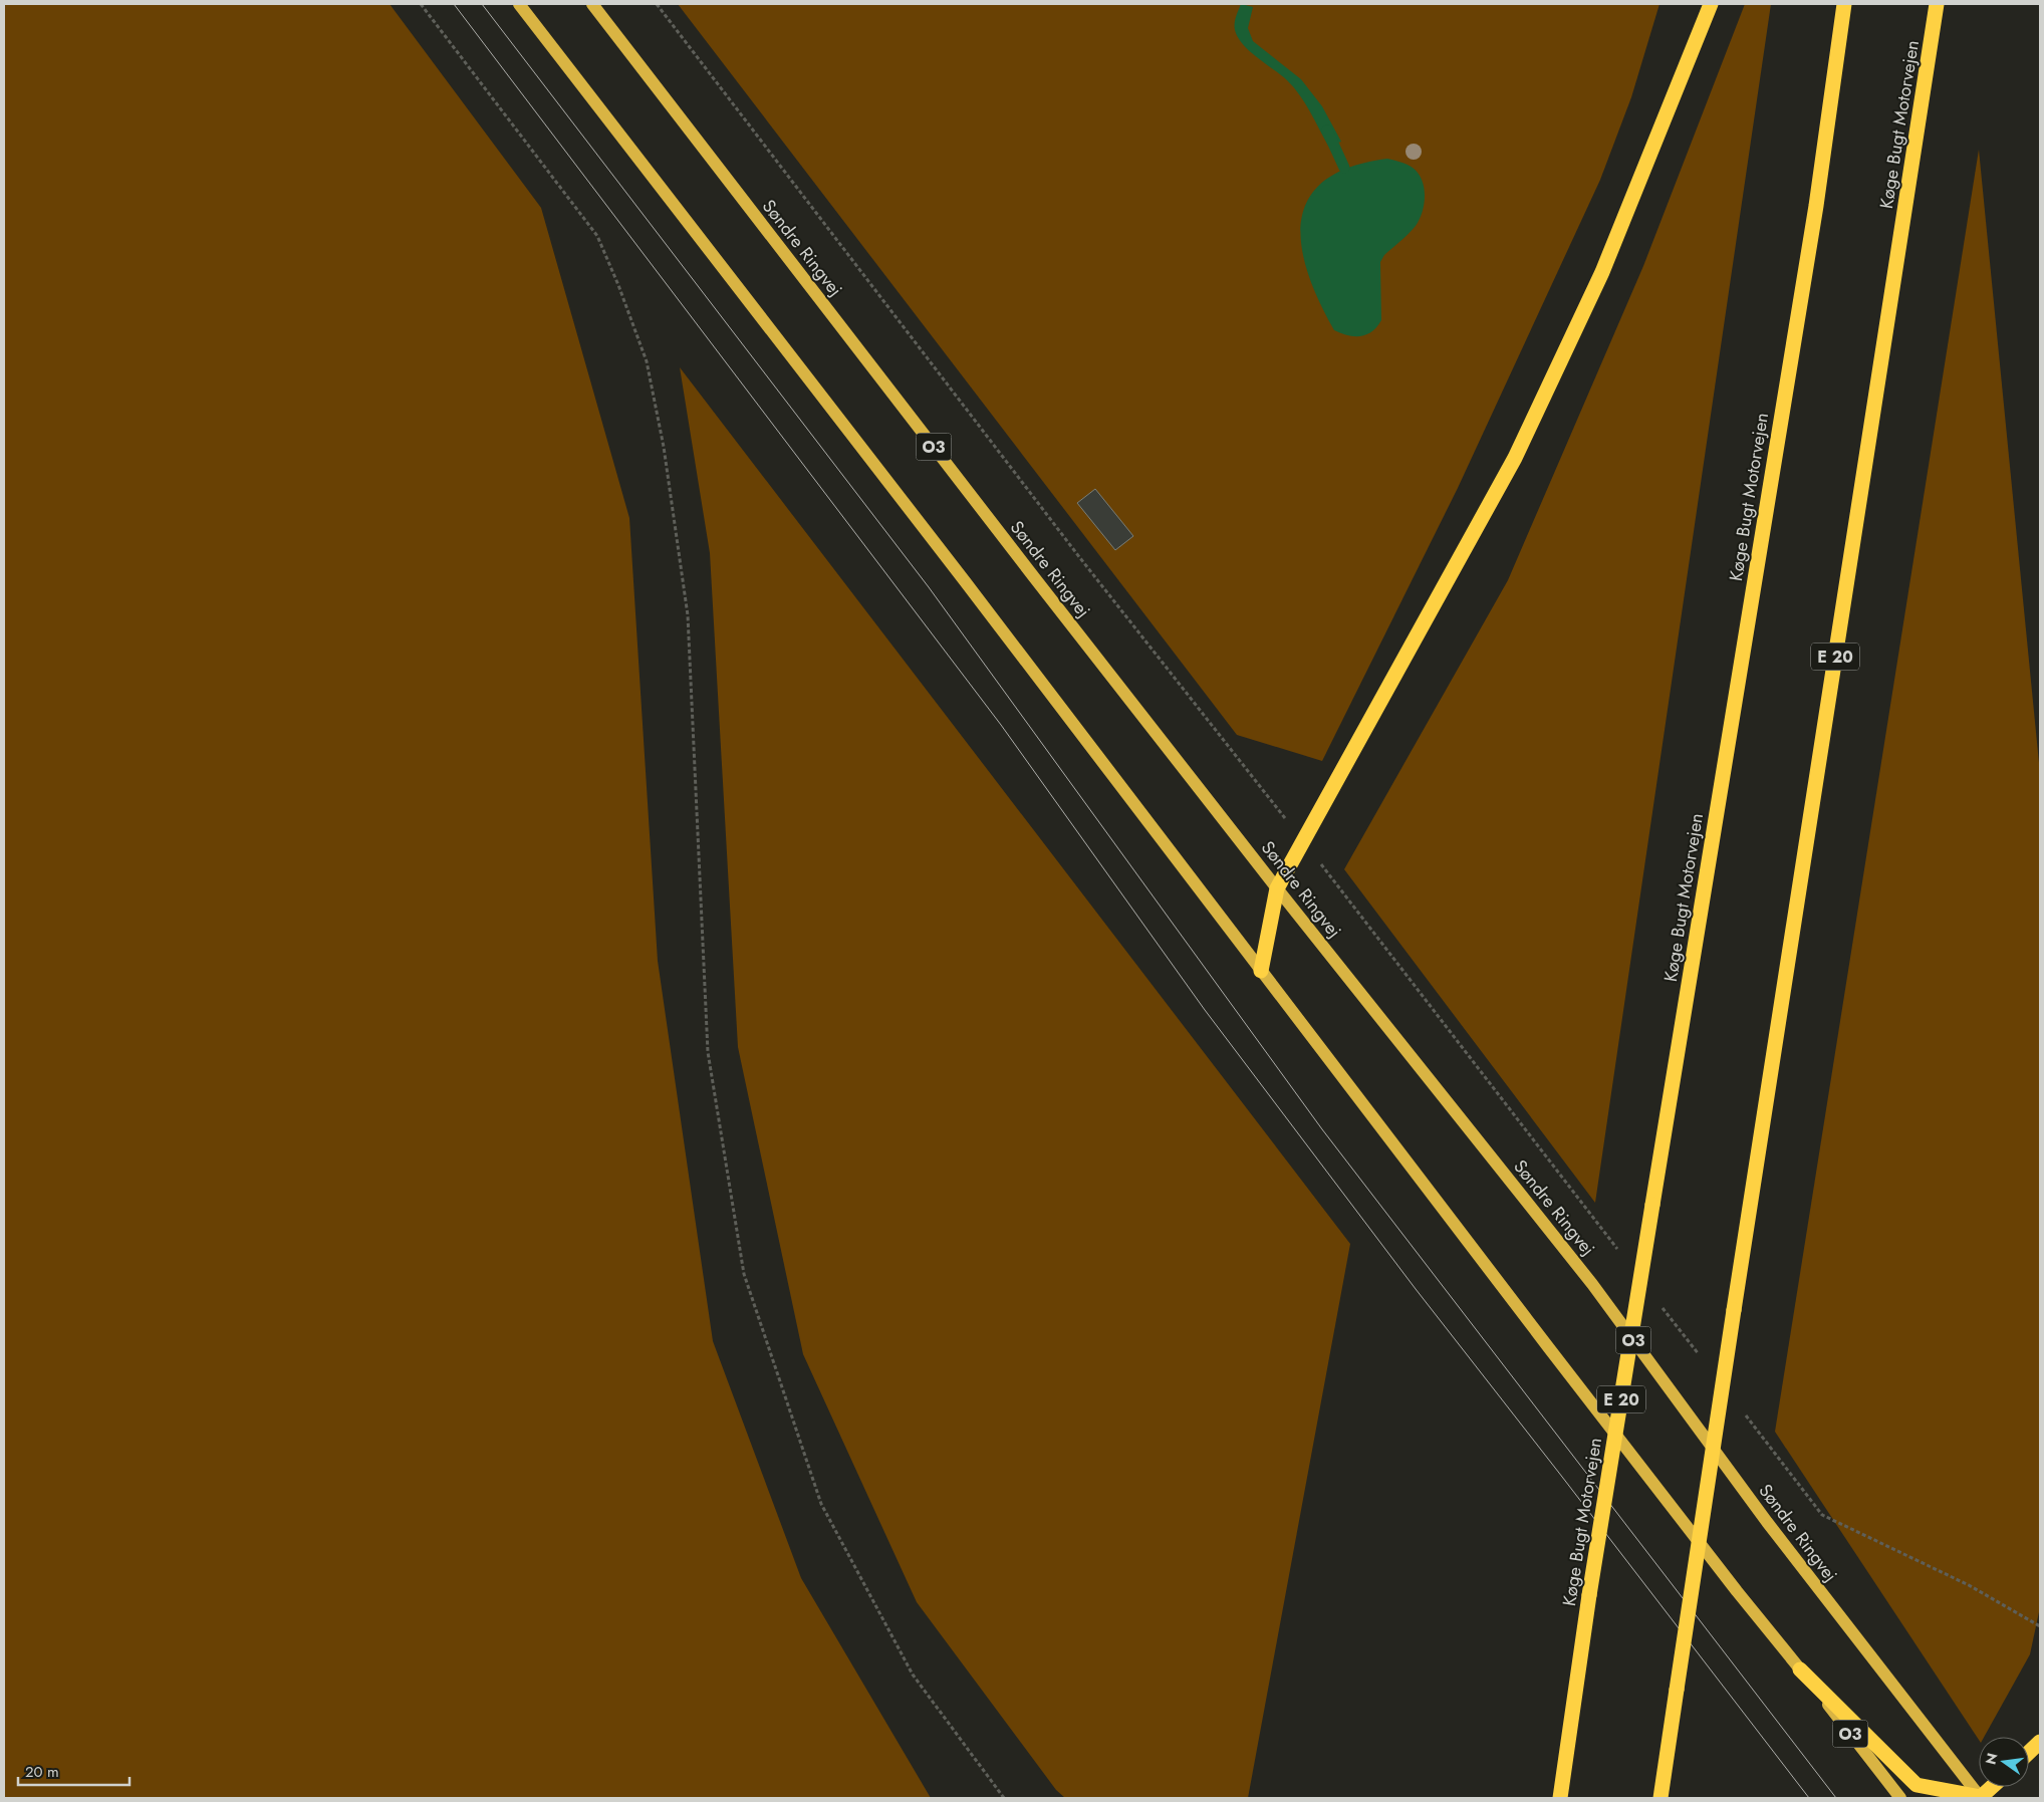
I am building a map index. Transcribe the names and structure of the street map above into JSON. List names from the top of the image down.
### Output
{
  "streets": {
    "highway": ["Køge Bugt Motorvejen", "E 20"],
    "main road": ["Søndre Ringvej", "O3"]
  },
  "scale_bar": "20 m",
  "north": "left"
}
